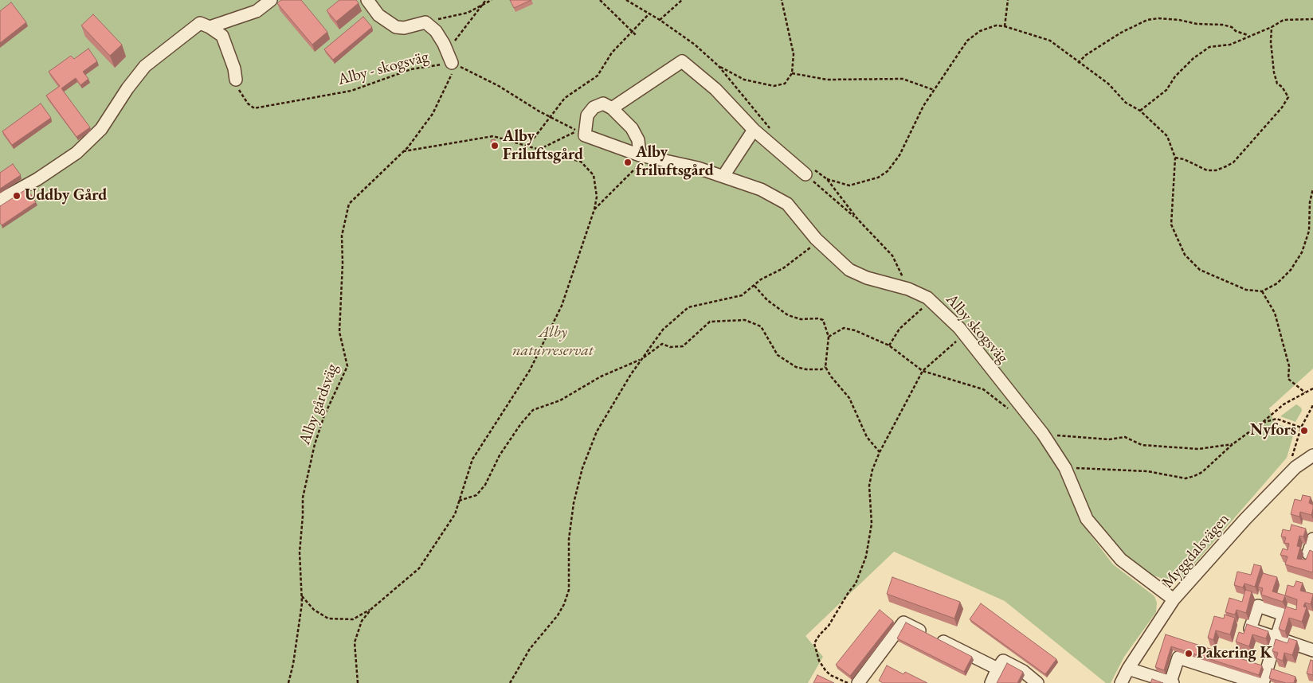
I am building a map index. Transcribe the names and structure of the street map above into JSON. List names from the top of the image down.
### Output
{
  "streets": {
    "street": ["Alby skogsväg", "Myggdalsvägen"],
    "path": ["Alby - skogsväg", "Alby gårdsväg"]
  },
  "crossings": [
    ["Alby - skogsväg", "Alby gårdsväg"],
    ["Alby skogsväg", "Myggdalsvägen"]
  ],
  "parks": ["Alby naturreservat"],
  "places": [
    "Alby Friluftsgård",
    "Alby friluftsgård",
    "Uddby Gård",
    "Nyfors",
    "Pakering K"
  ]
}
